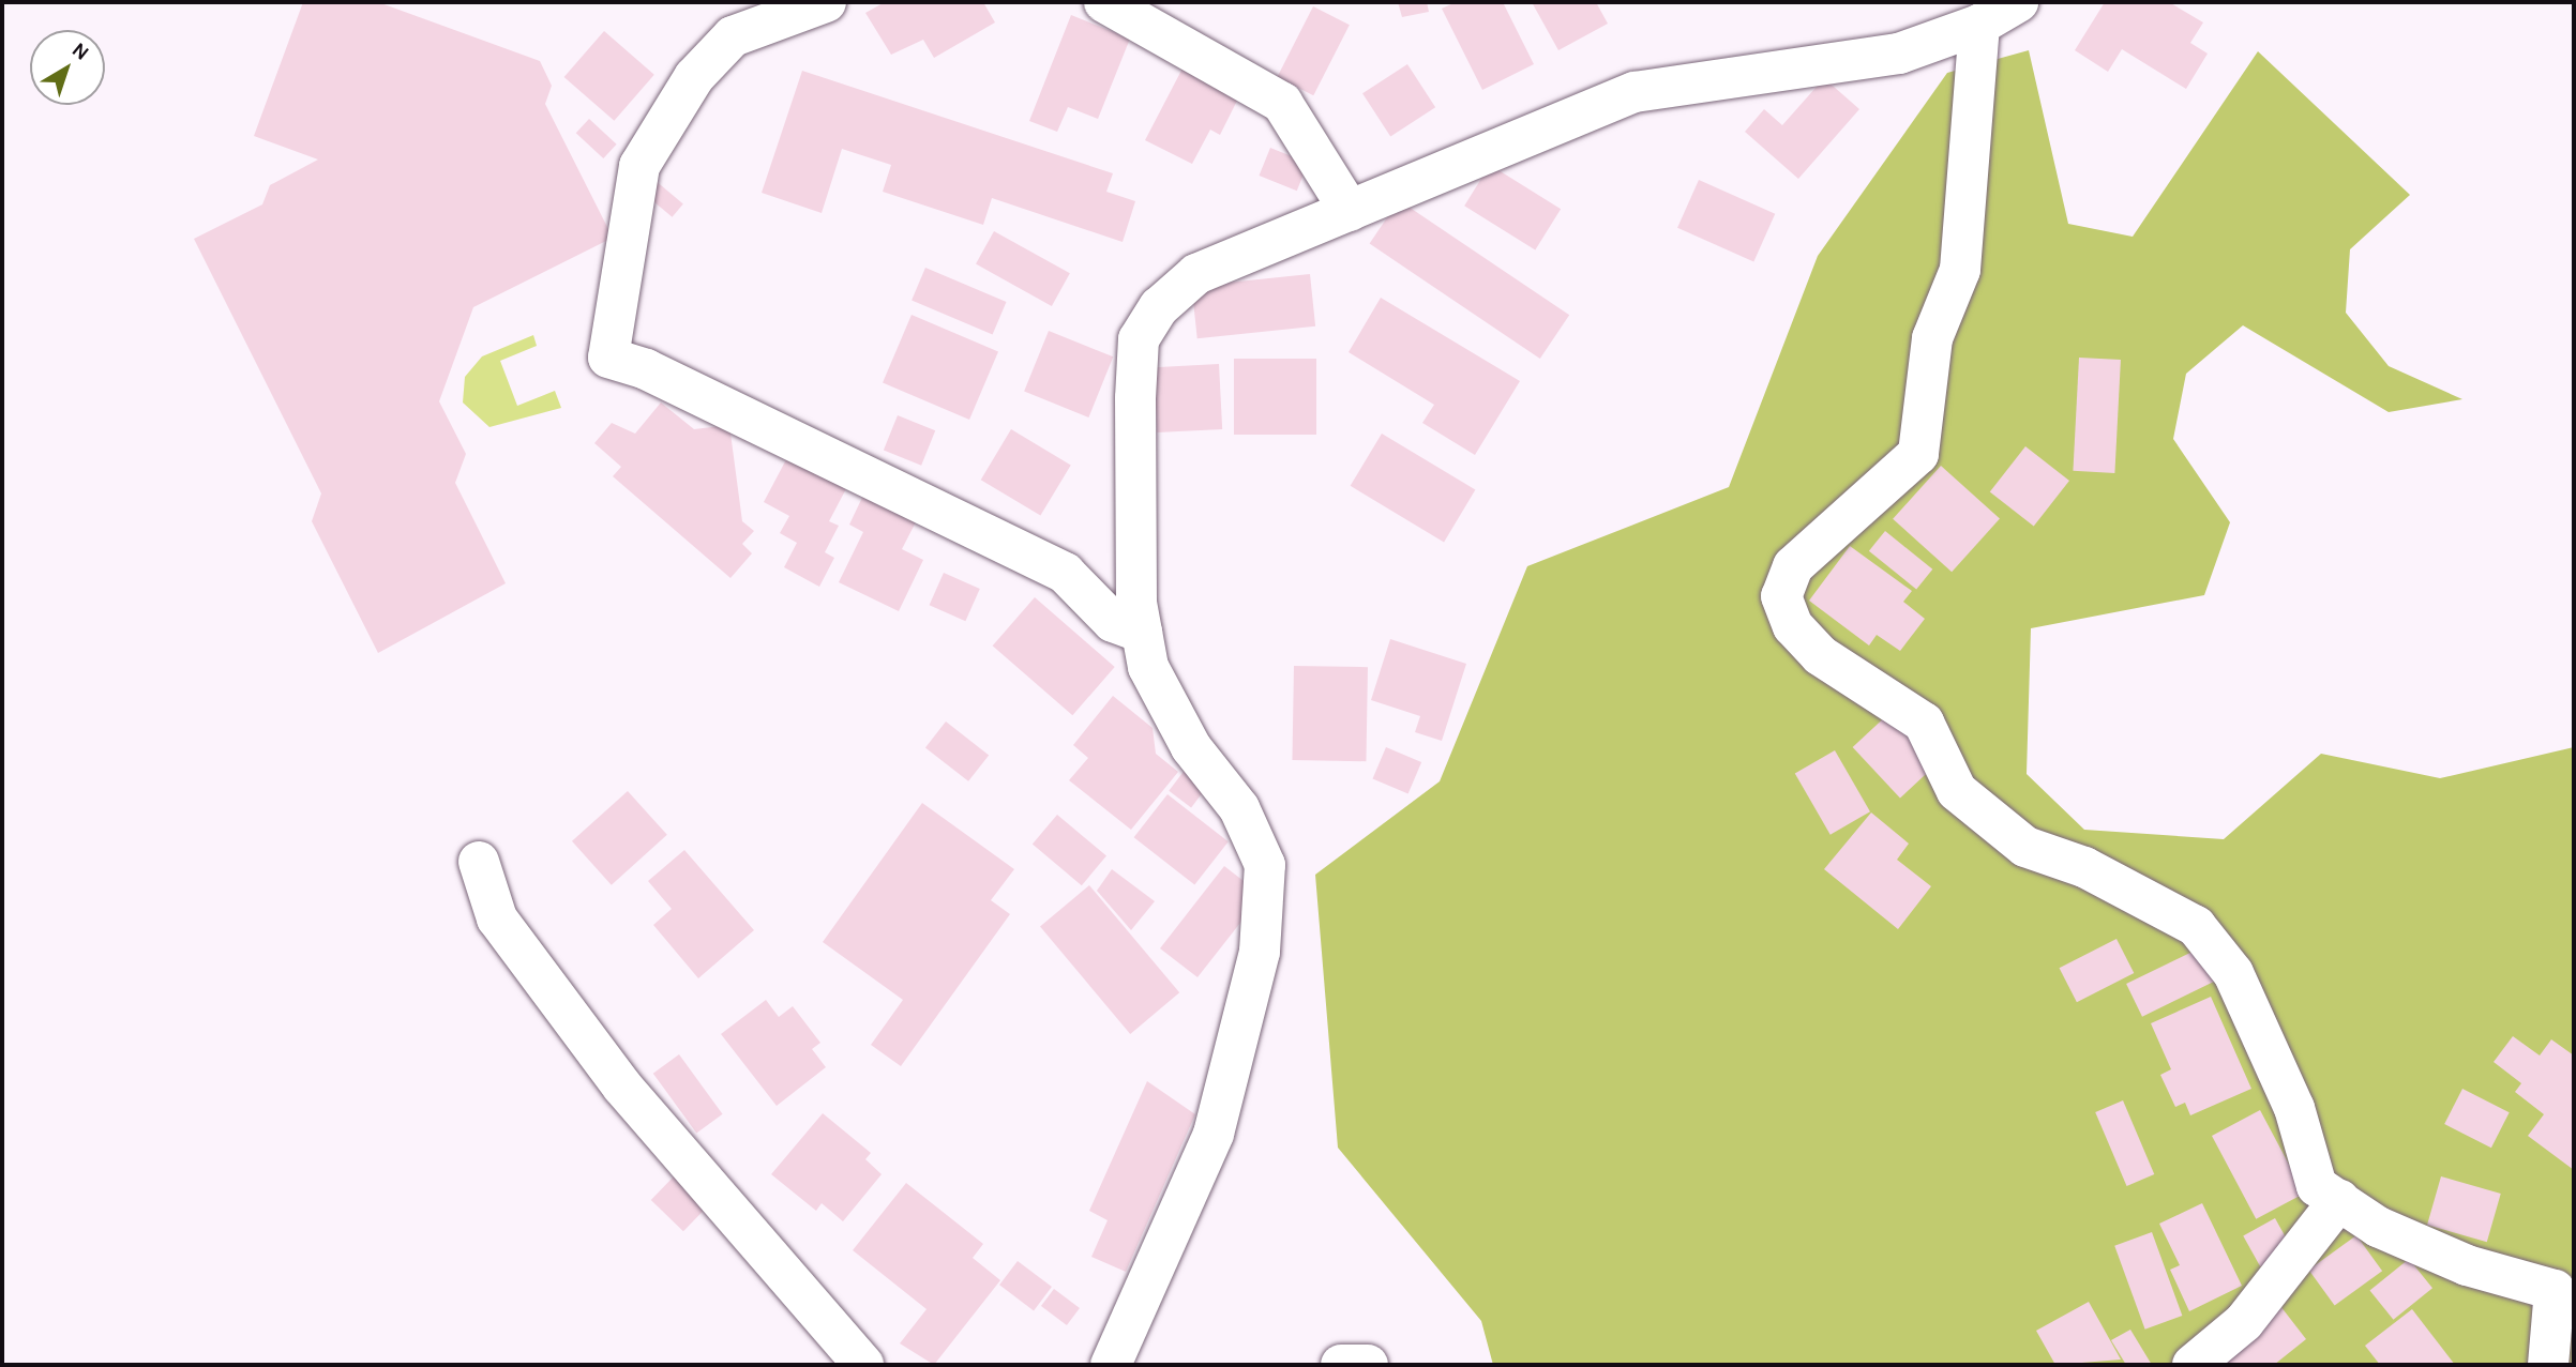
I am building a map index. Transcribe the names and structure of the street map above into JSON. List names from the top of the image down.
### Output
{
  "north": "top right"
}
